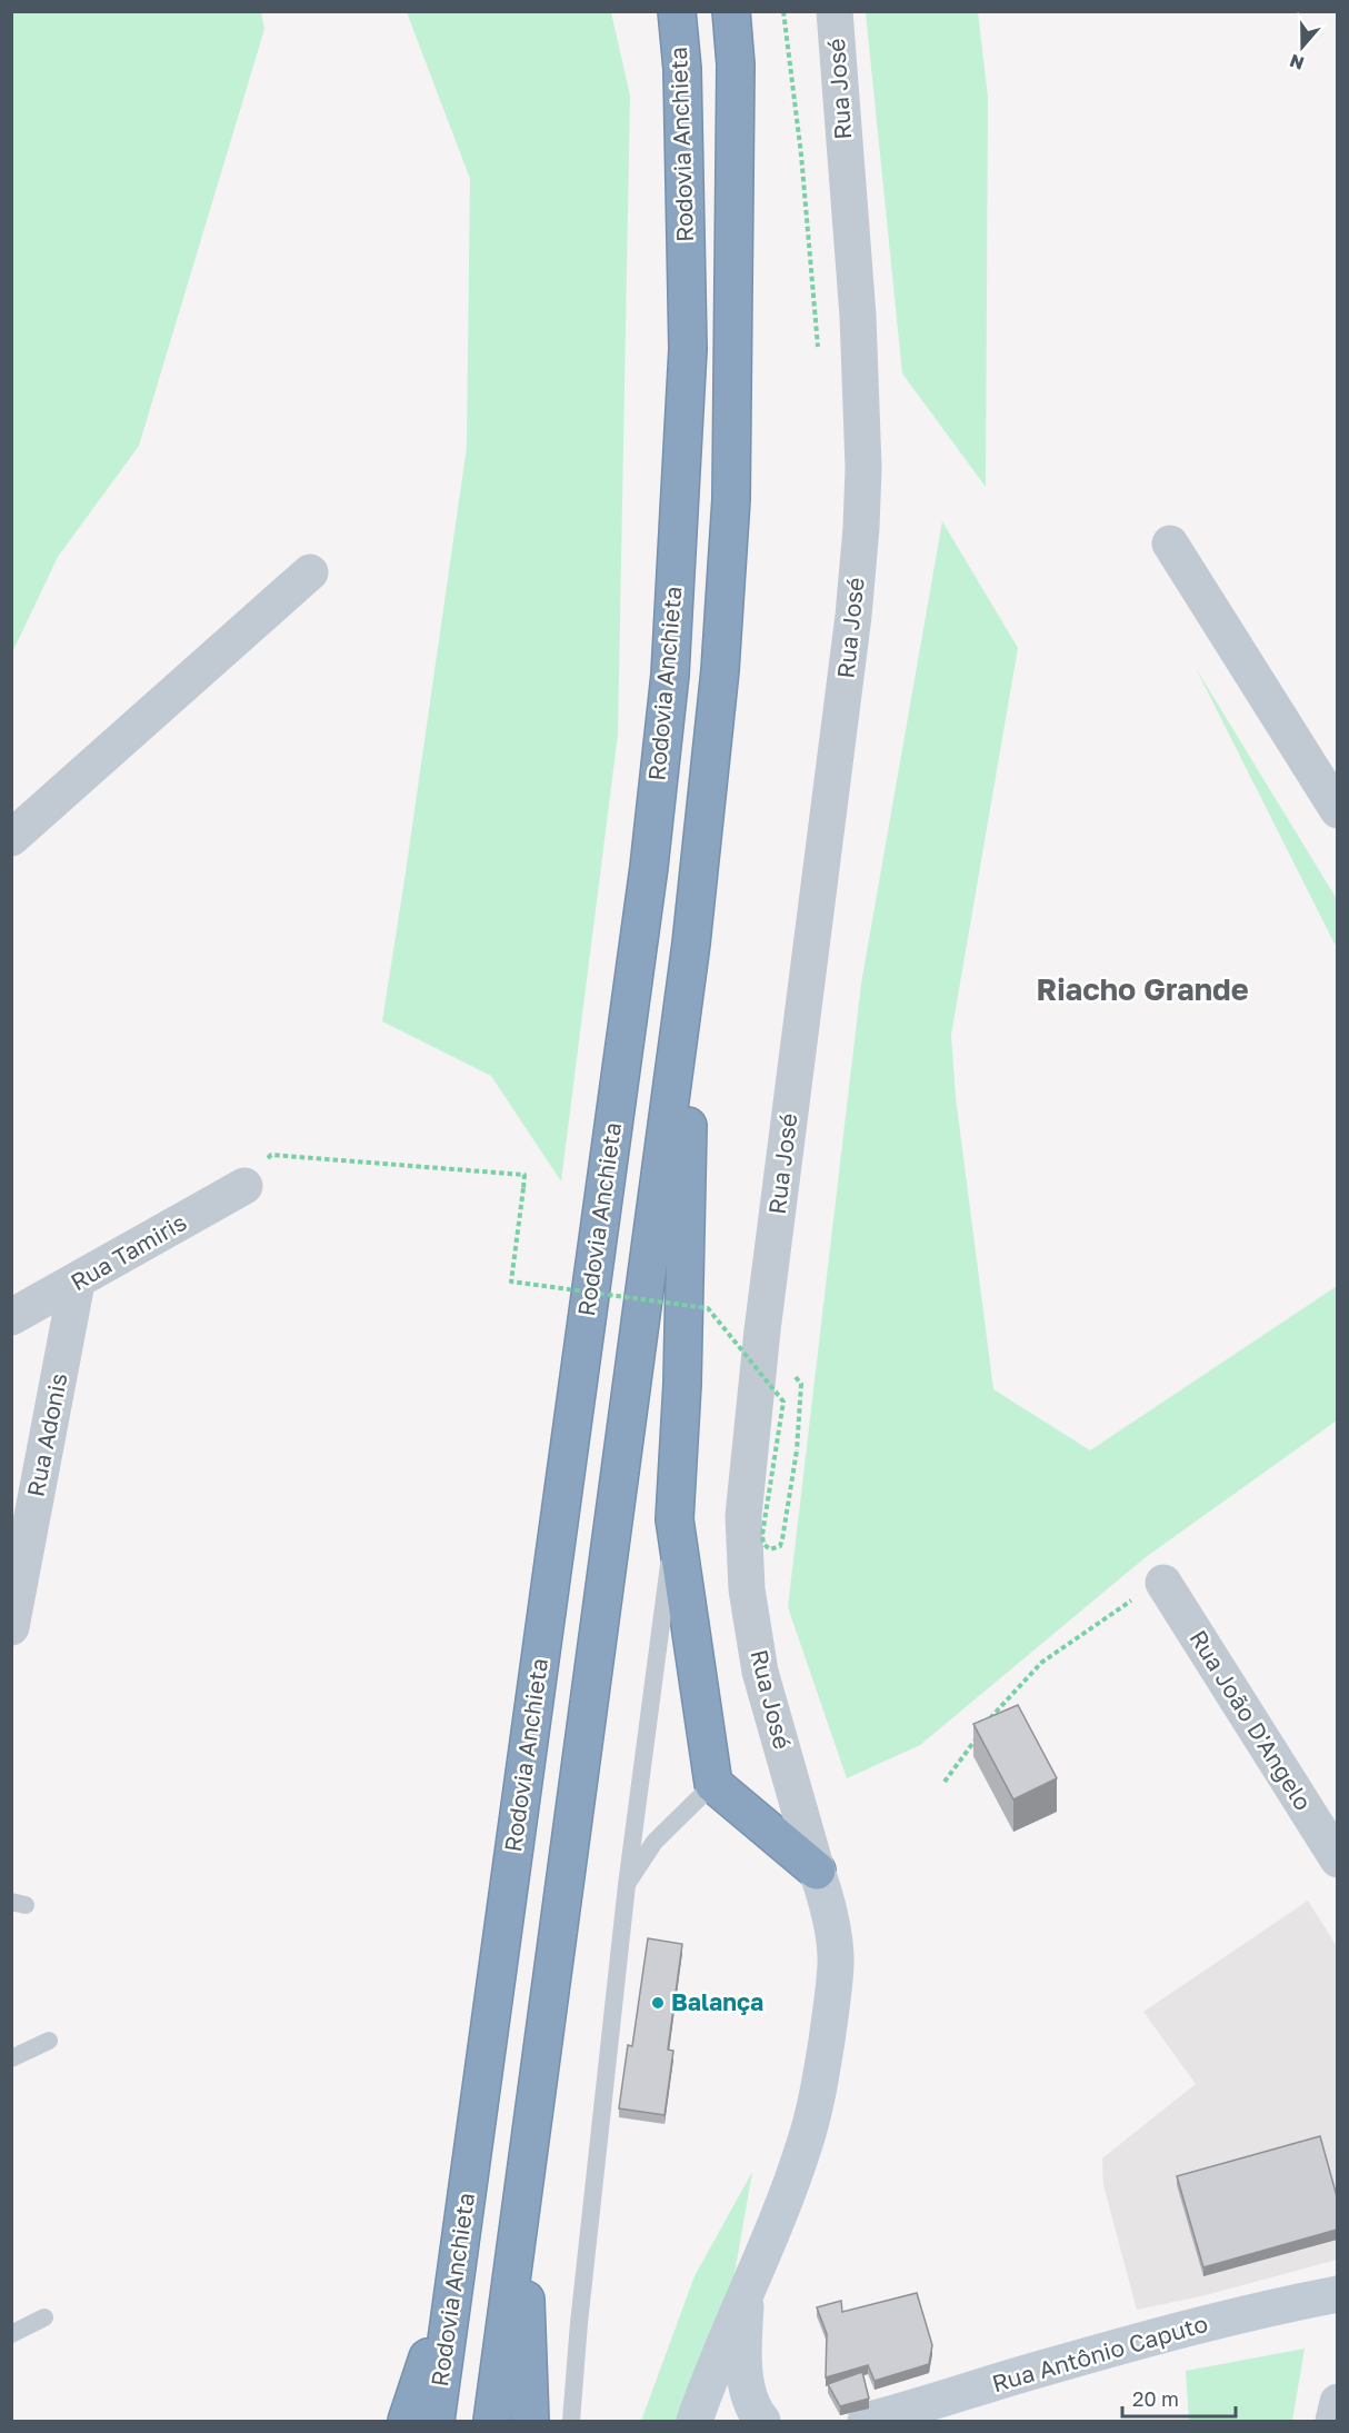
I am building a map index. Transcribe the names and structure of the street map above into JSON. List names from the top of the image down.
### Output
{
  "streets": {
    "highway": ["Rodovia Anchieta"],
    "main road": ["Rua José", "Rua Antônio Caputo"],
    "street": ["Rua Tamiris", "Rua Adonis", "Rua João D'Angelo"]
  },
  "crossings": [
    ["Rua Tamiris", "Rua Adonis"]
  ],
  "districts": ["Riacho Grande"],
  "places": ["Balança"],
  "scale_bar": "20 m",
  "north": "bottom"
}
